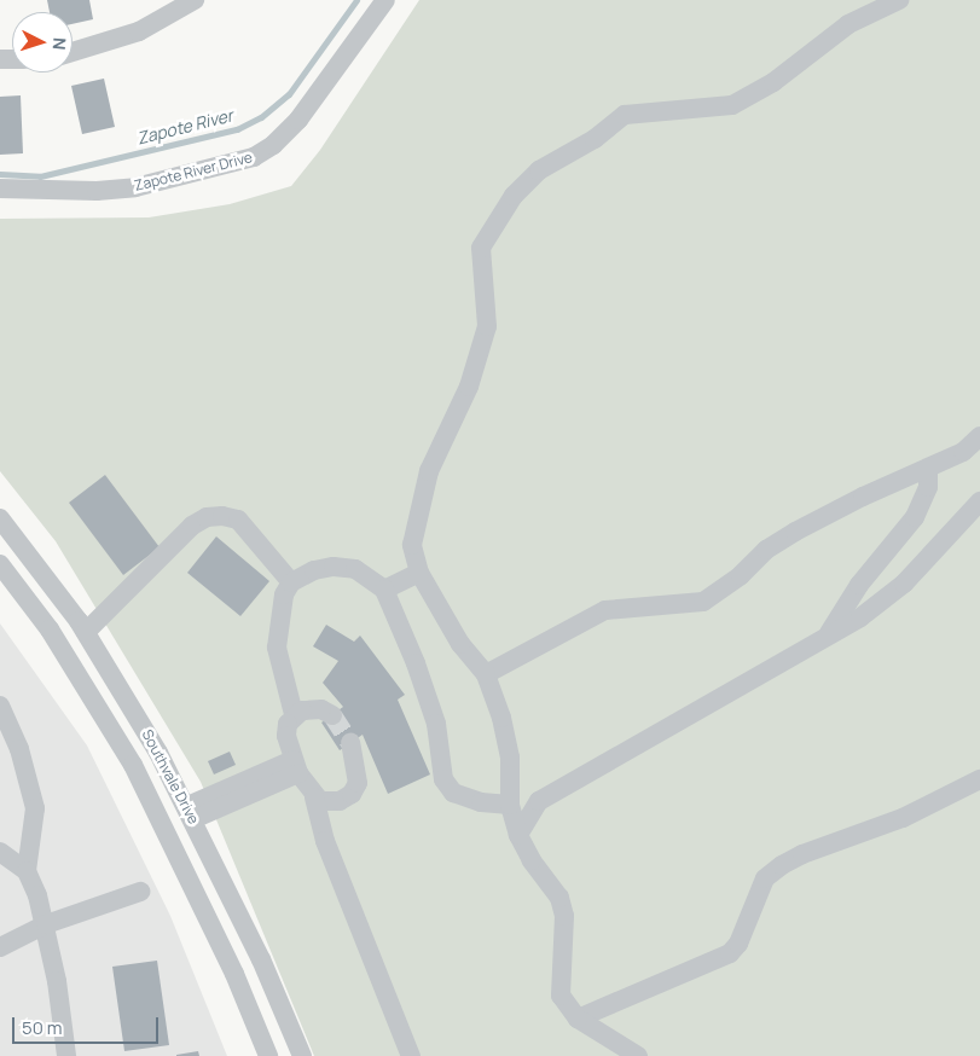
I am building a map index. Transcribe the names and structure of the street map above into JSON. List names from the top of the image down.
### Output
{
  "streets": {
    "street": ["Zapote River Drive", "Southvale Drive"]
  },
  "water": ["Zapote River"],
  "scale_bar": "50 m",
  "north": "right"
}
